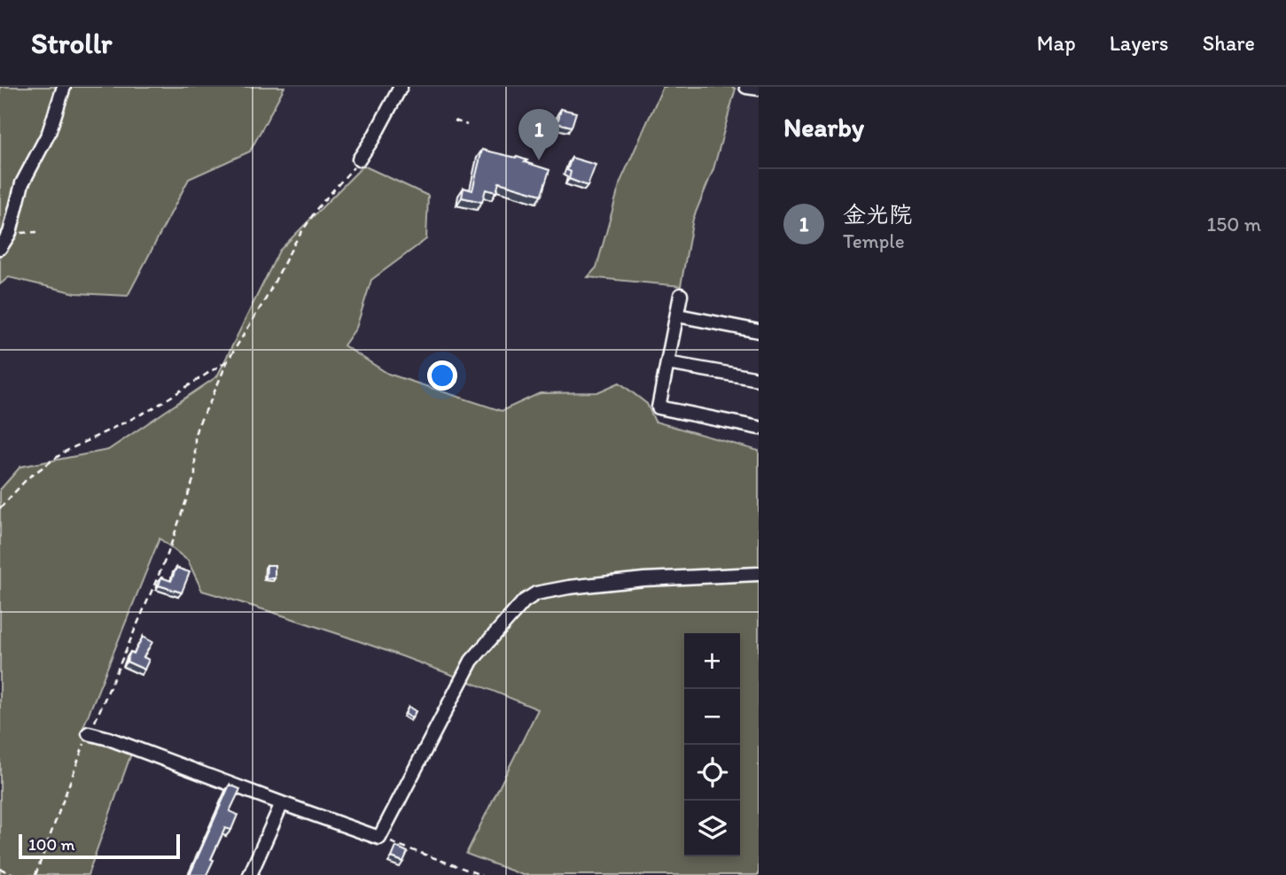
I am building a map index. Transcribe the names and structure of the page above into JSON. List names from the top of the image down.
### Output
{
  "scale_bar": "100 m",
  "page": {
    "header": "Strollr",
    "nav": ["Map", "Layers", "Share"],
    "heading": "Nearby",
    "pins": "1",
    "list": [
      {
        "mark": "1",
        "name": "金光院",
        "note": "Temple",
        "value": "150 m"
      }
    ],
    "map_buttons": ["+", "−"],
    "scale": "100 m"
  }
}
